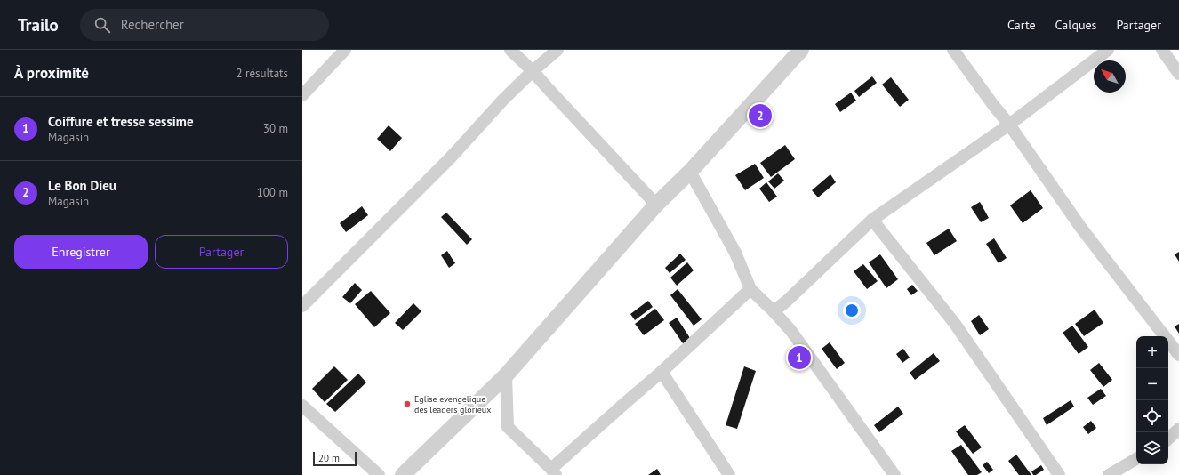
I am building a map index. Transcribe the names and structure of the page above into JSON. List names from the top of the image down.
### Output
{
  "places": ["Eglise evengelique des leaders glorieux"],
  "scale_bar": "20 m",
  "north": "top left",
  "page": {
    "header": "Trailo",
    "search": "Rechercher",
    "nav": ["Carte", "Calques", "Partager"],
    "heading": ["À proximité", "2 résultats"],
    "list": [
      {
        "mark": "1",
        "name": "Coiffure et tresse sessime",
        "note": "Magasin",
        "value": "30 m"
      },
      {
        "mark": "2",
        "name": "Le Bon Dieu",
        "note": "Magasin",
        "value": "100 m"
      }
    ],
    "pins": ["2", "1"],
    "buttons": ["Enregistrer", "Partager"],
    "map_buttons": ["+", "−"],
    "scale": "20 m"
  }
}
